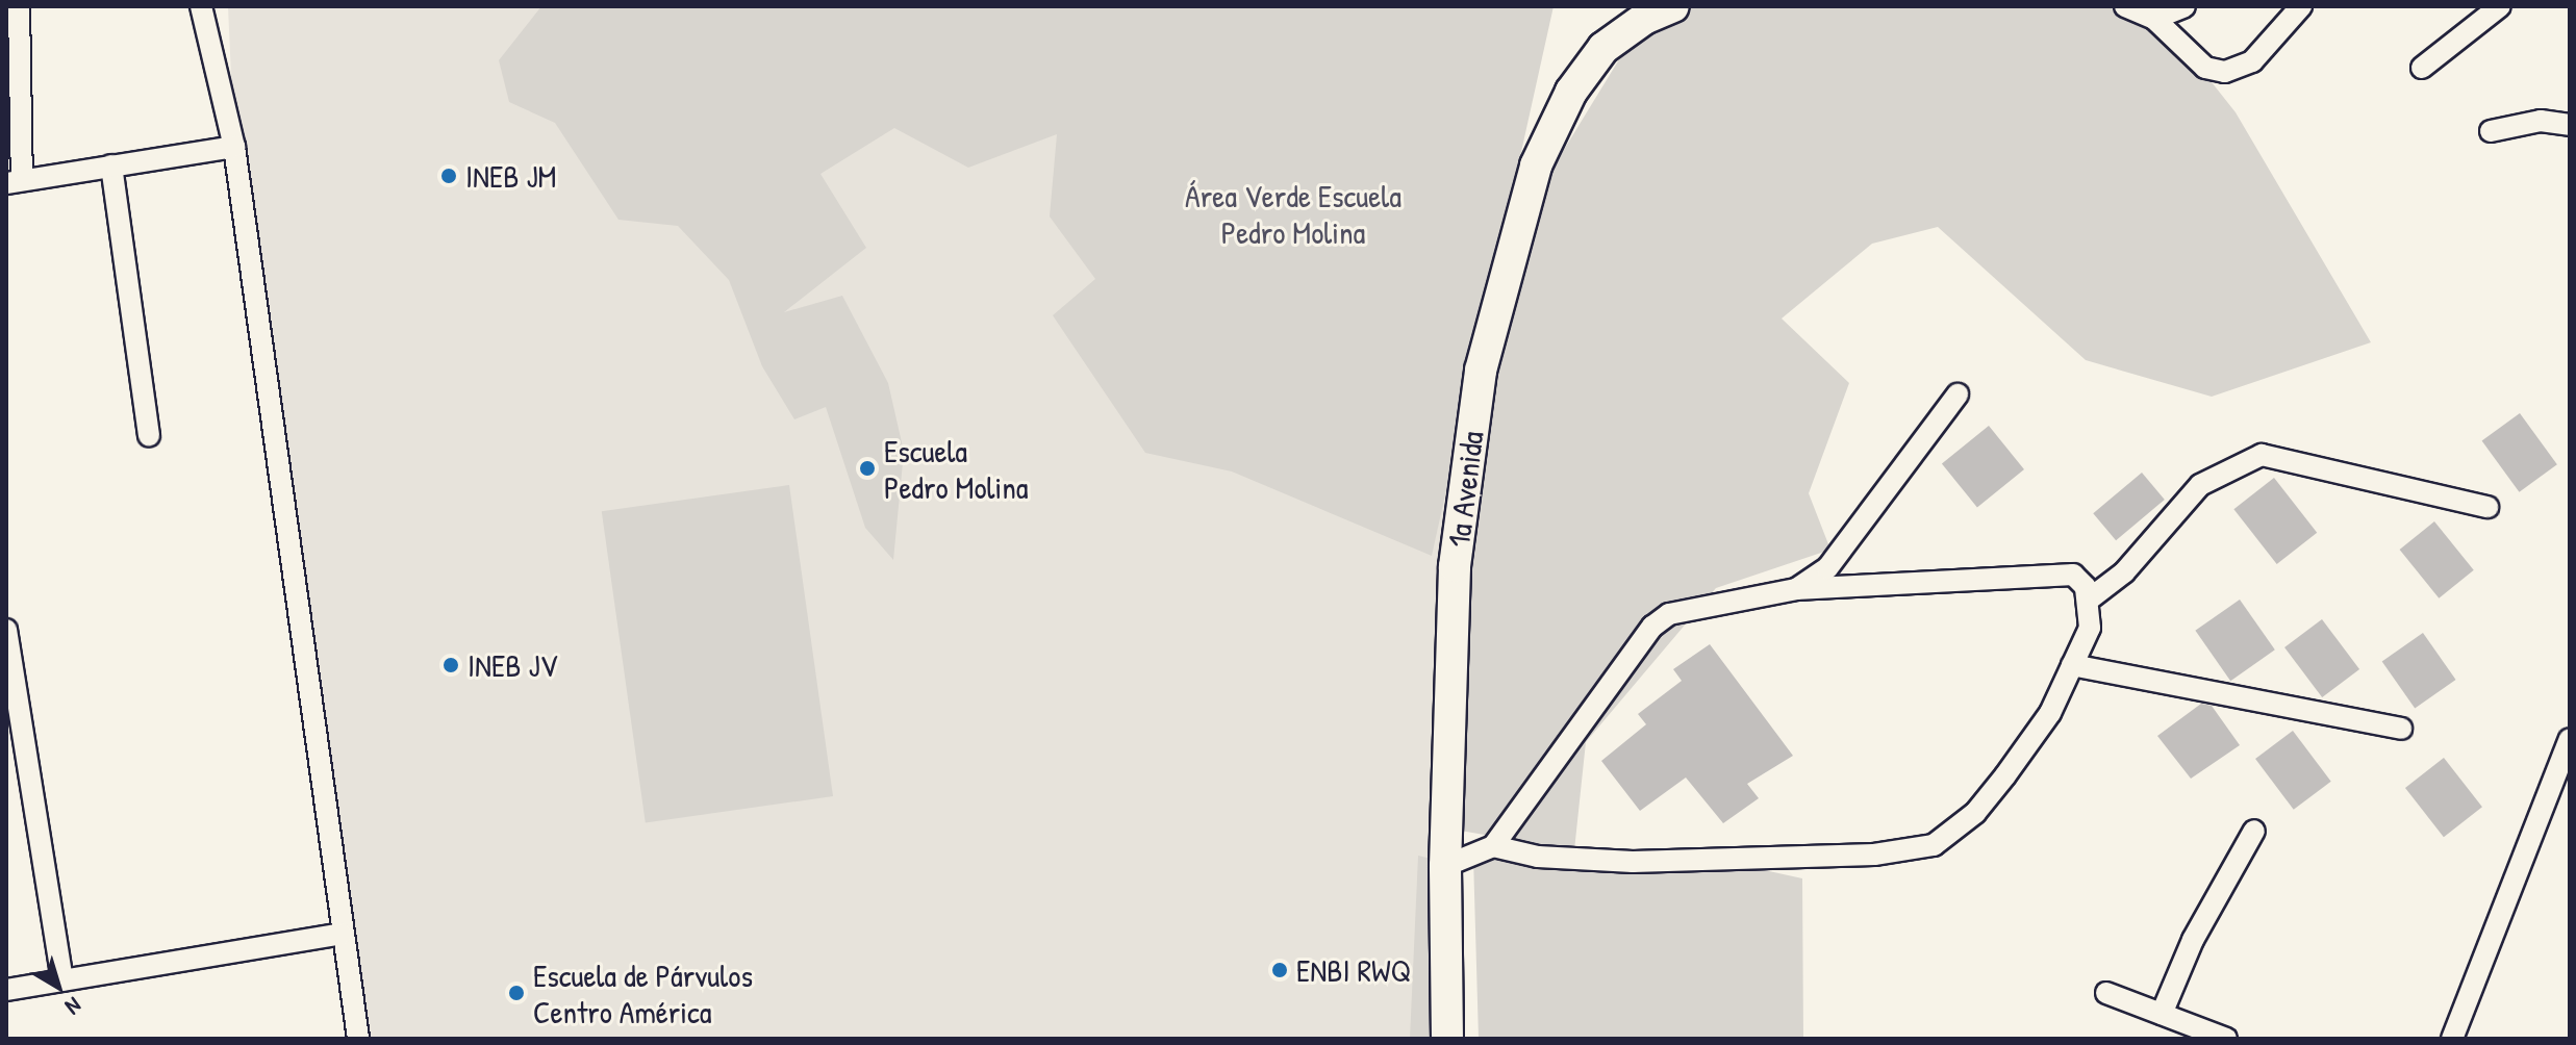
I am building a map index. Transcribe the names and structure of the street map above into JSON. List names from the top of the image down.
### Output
{
  "streets": {
    "main road": ["1a Avenida"]
  },
  "parks": ["Área Verde Escuela Pedro Molina"],
  "places": [
    "INEB JM",
    "Escuela Pedro Molina",
    "INEB JV",
    "ENBI RWQ",
    "Escuela de Párvulos Centro América"
  ],
  "north": "bottom right"
}
